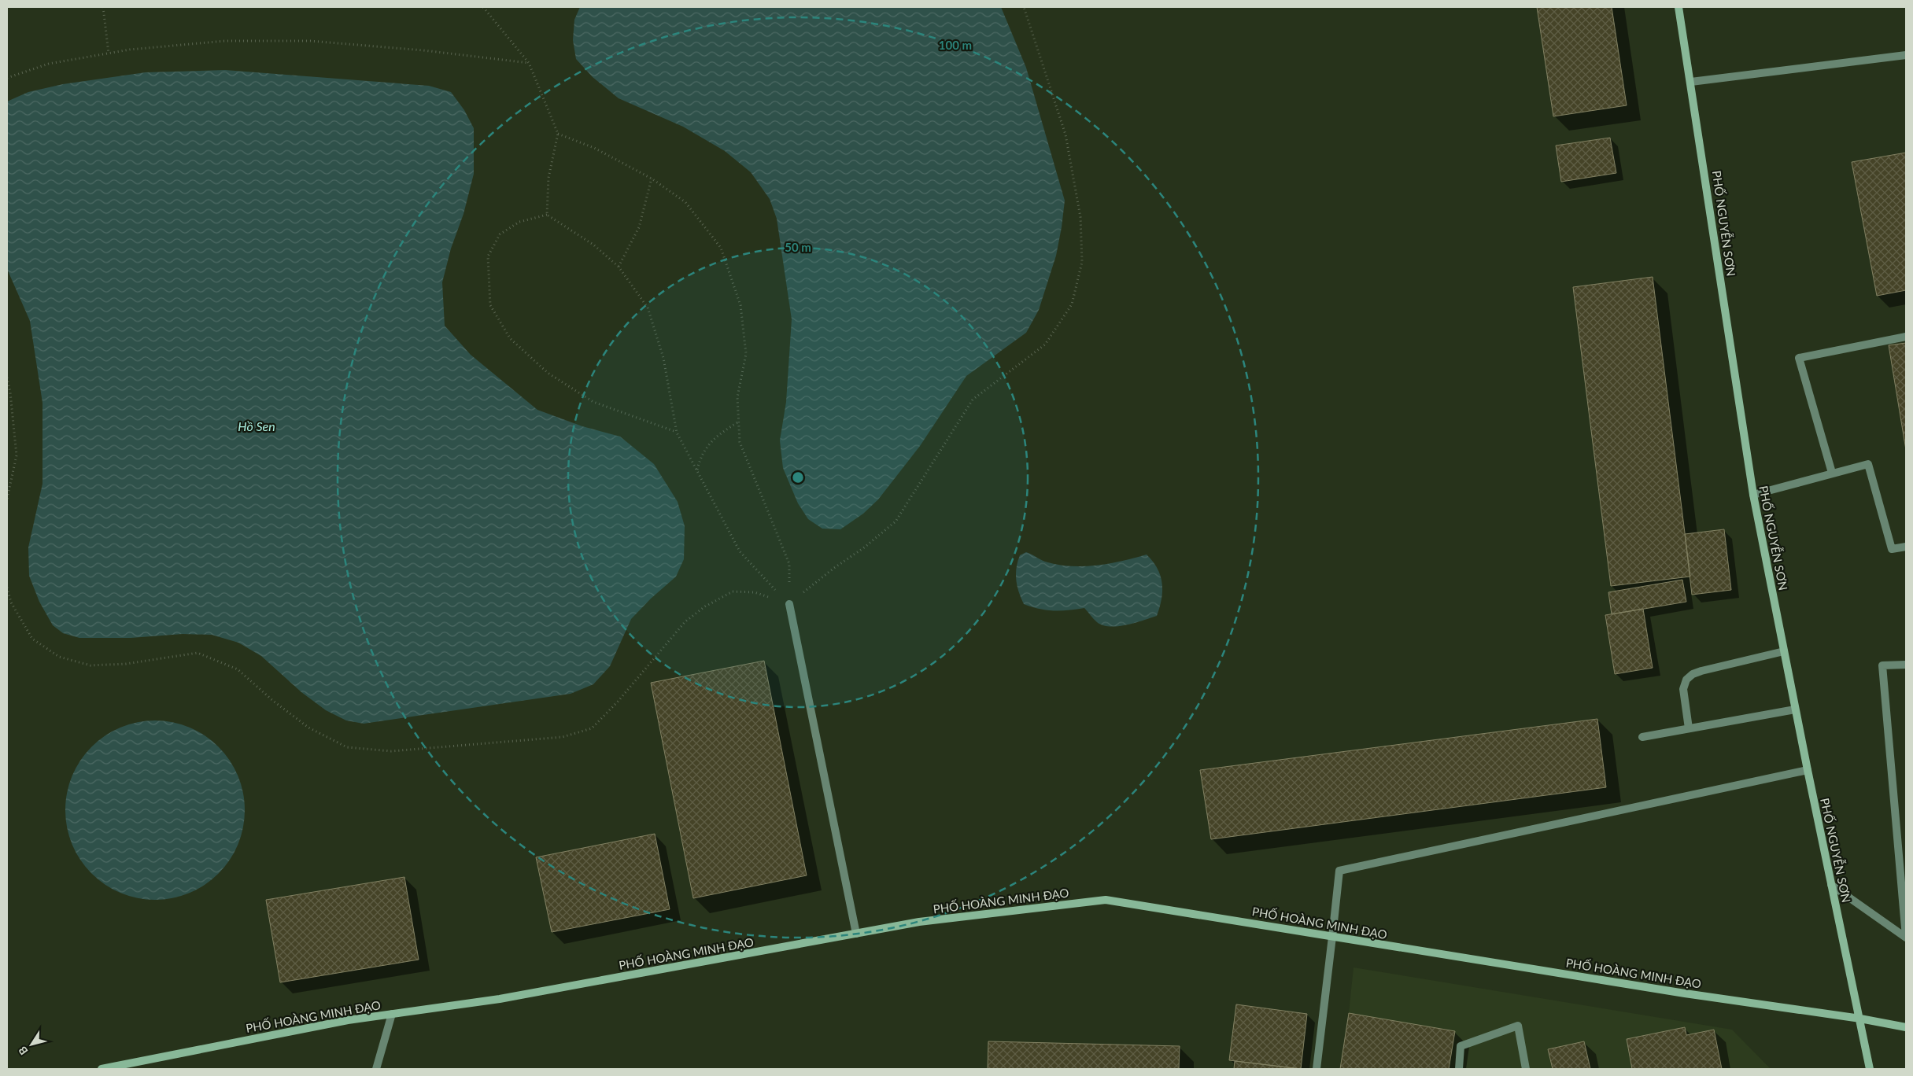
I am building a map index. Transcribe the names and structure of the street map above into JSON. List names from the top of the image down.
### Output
{
  "streets": {
    "street": ["PHỐ NGUYỄN SƠN", "PHỐ HOÀNG MINH ĐẠO"]
  },
  "crossings": [
    ["PHỐ NGUYỄN SƠN", "PHỐ HOÀNG MINH ĐẠO"]
  ],
  "water": ["Hồ Sen"],
  "north": "bottom left",
  "rings": ["100 m", "50 m"]
}
